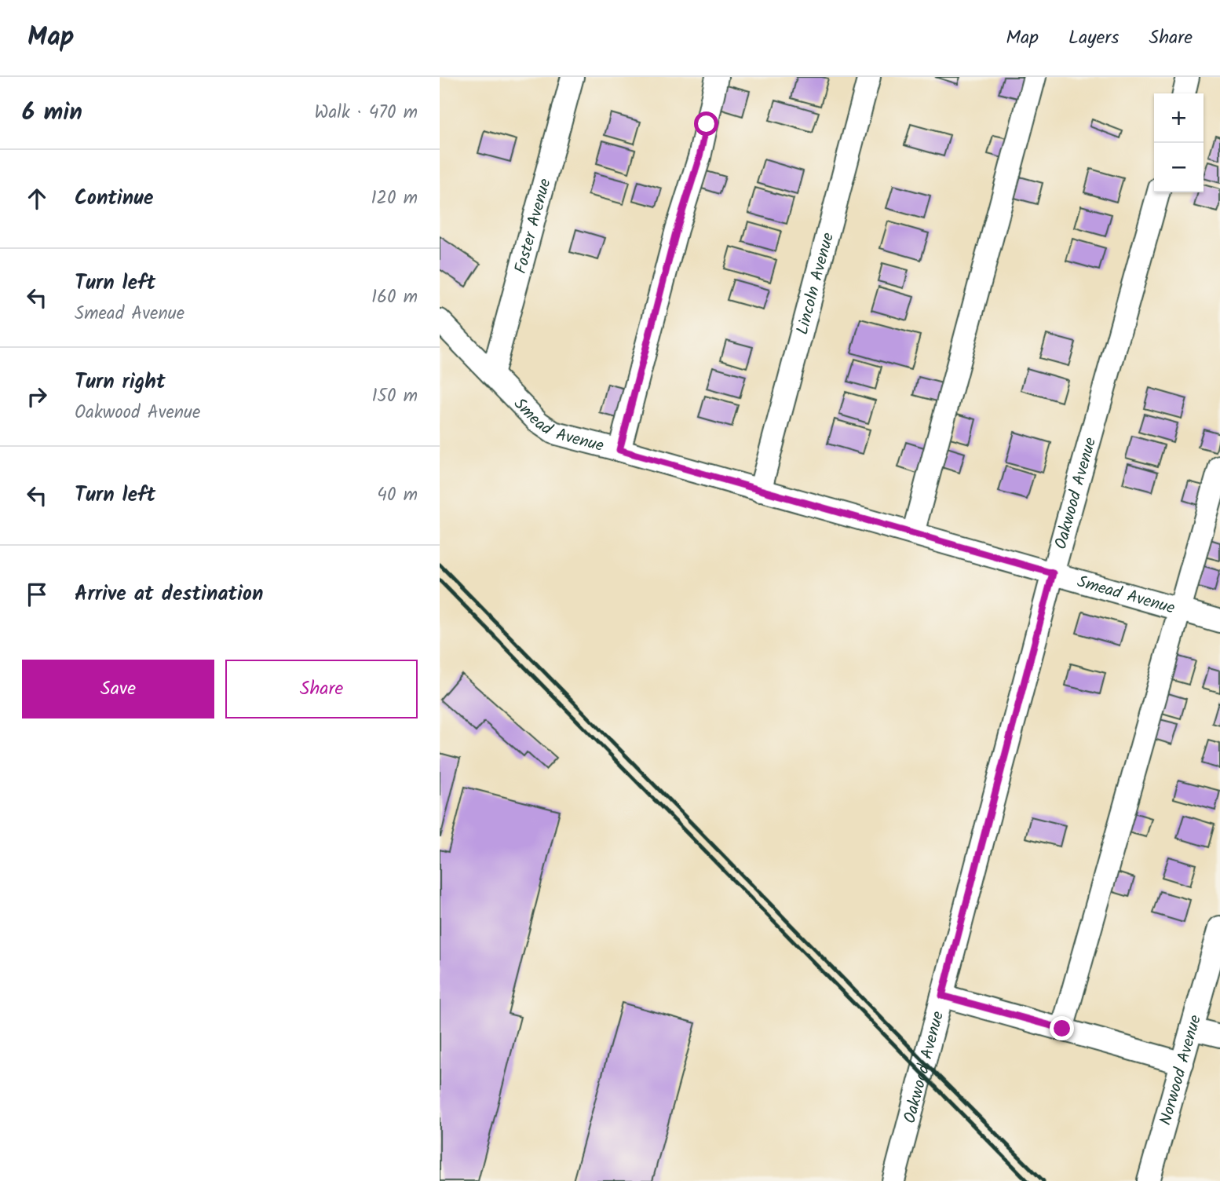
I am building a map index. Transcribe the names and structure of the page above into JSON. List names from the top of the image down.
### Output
{
  "streets": {
    "street": [
      "Foster Avenue",
      "Lincoln Avenue",
      "Smead Avenue",
      "Oakwood Avenue",
      "Norwood Avenue"
    ]
  },
  "crossings": [
    ["Foster Avenue", "Smead Avenue"],
    ["Lincoln Avenue", "Smead Avenue"],
    ["Smead Avenue", "Oakwood Avenue"]
  ],
  "page": {
    "header": "Map",
    "nav": ["Map", "Layers", "Share"],
    "heading": ["6 min", "Walk · 470 m"],
    "map_buttons": ["+", "−"],
    "list": [
      ["Continue", "120 m"],
      ["Turn left", "Smead Avenue", "160 m"],
      ["Turn right", "Oakwood Avenue", "150 m"],
      ["Turn left", "40 m"],
      "Arrive at destination"
    ],
    "buttons": ["Save", "Share"]
  }
}
